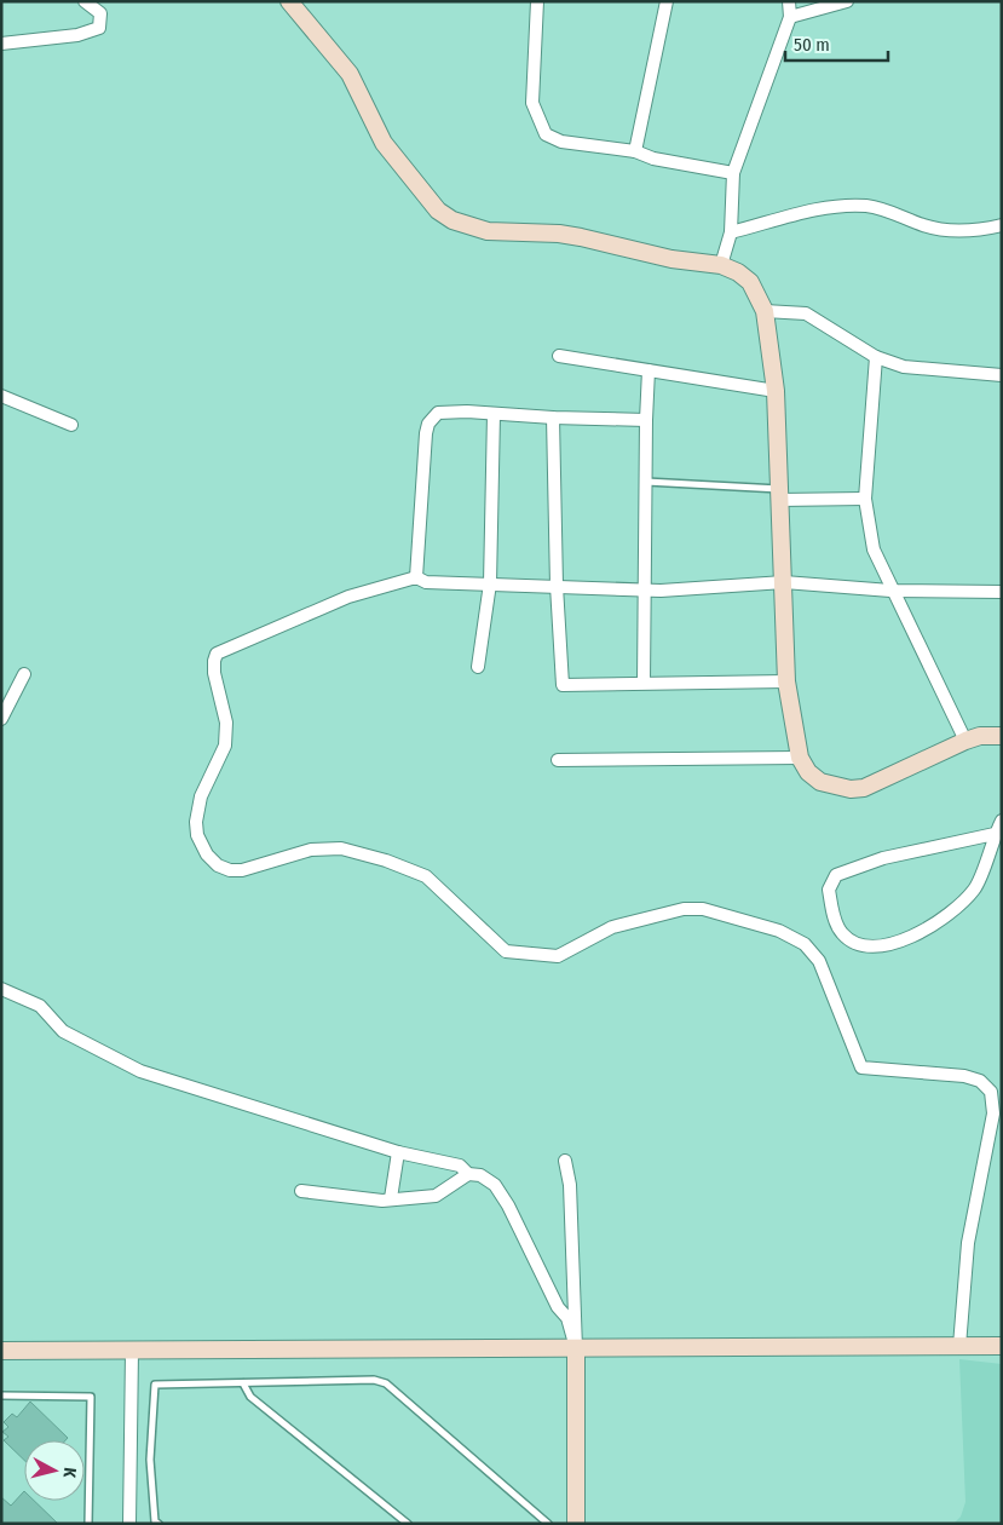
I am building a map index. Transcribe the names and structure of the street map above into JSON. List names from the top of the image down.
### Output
{
  "scale_bar": "50 m",
  "north": "right"
}
